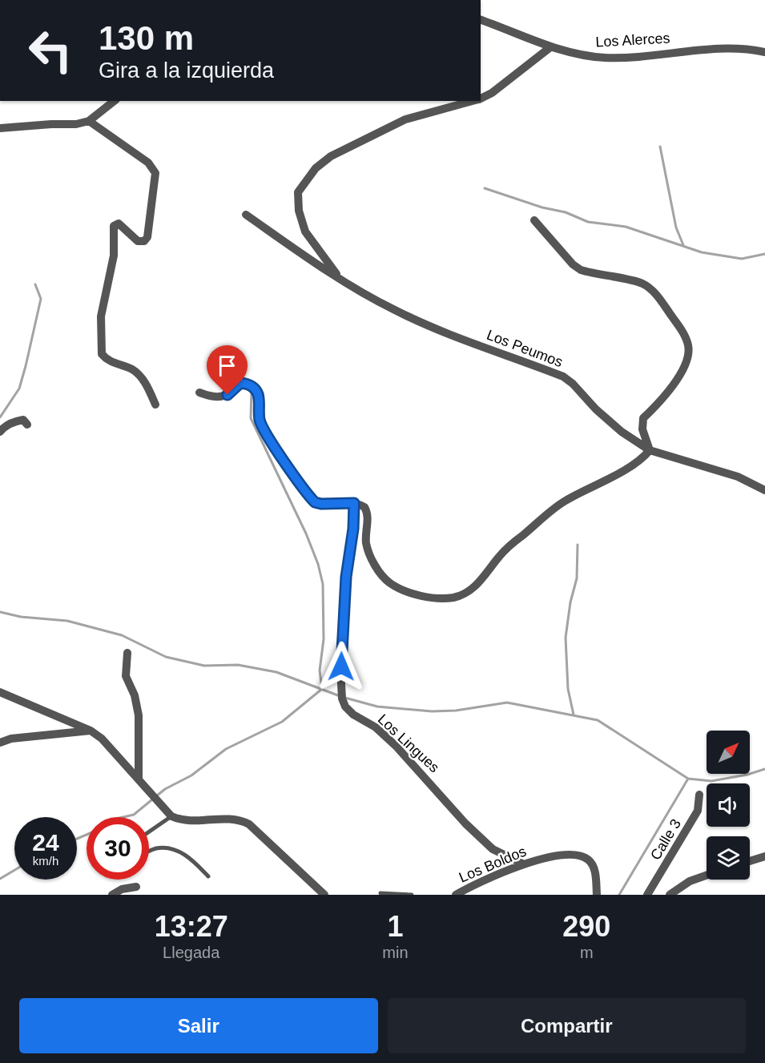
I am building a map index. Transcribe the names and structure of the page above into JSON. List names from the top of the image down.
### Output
{
  "streets": {
    "street": [
      "Los Alerces",
      "Los Peumos",
      "Los Lingues",
      "Calle 3",
      "Los Boldos"
    ]
  },
  "crossings": [
    ["Los Lingues", "Los Boldos"]
  ],
  "north": "top right",
  "page": {
    "turn": ["130 m", "Gira a la izquierda"],
    "speed": "24 km/h",
    "limit": "30",
    "eta": [
      "13:27",
      "Llegada",
      "1",
      "min",
      "290",
      "m"
    ],
    "buttons": ["Salir", "Compartir"]
  }
}
